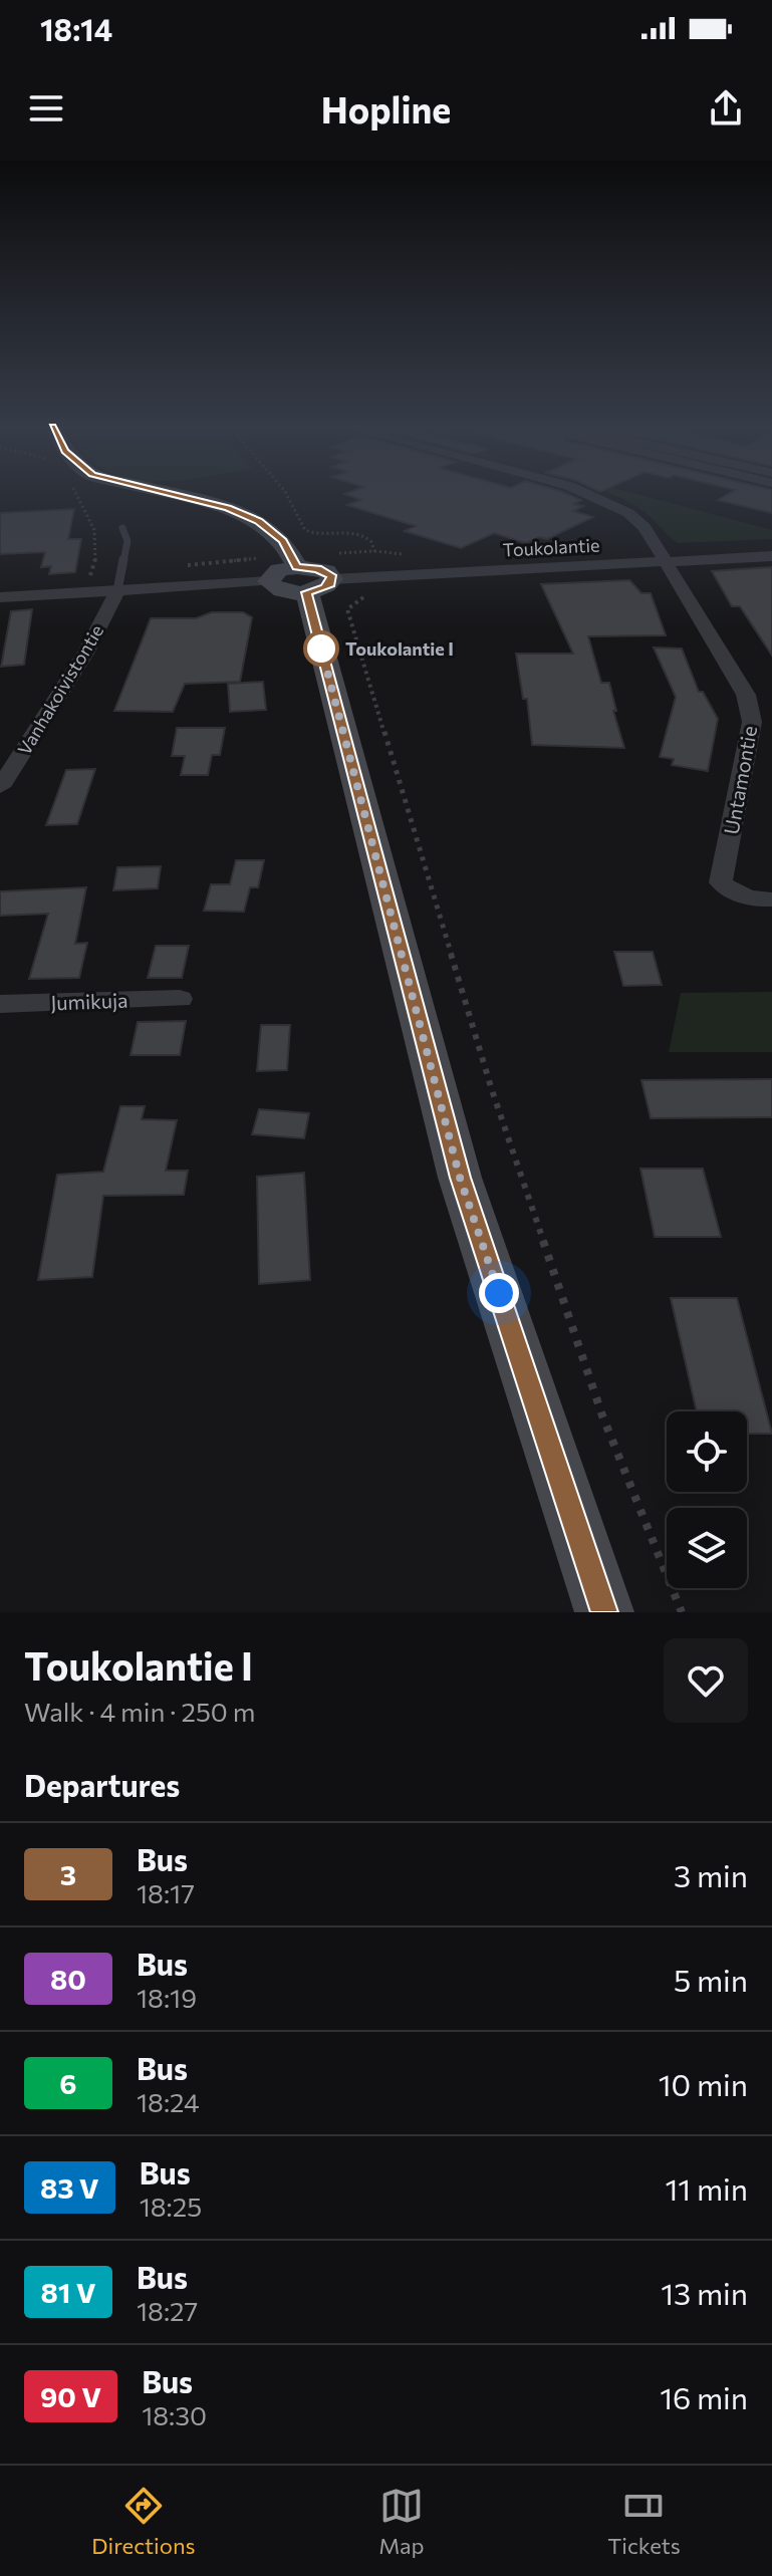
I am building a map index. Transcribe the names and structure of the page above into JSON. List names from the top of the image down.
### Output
{
  "streets": {
    "street": [
      "Toukolantie",
      "Vanhakoivistontie",
      "Untamontie",
      "Jumikuja"
    ]
  },
  "crossings": [
    ["Toukolantie", "Vanhakoivistontie"],
    ["Toukolantie", "Untamontie"]
  ],
  "places": ["Toukolantie I"],
  "lines": ["bus line 3"],
  "page": {
    "status": "18:14",
    "header": "Hopline",
    "heading": [
      ["Toukolantie I", "Walk · 4 min · 250 m"],
      "Departures"
    ],
    "list": [
      {
        "mark": "3",
        "name": "Bus",
        "note": "18:17",
        "value": "3 min"
      },
      {
        "mark": "80",
        "name": "Bus",
        "note": "18:19",
        "value": "5 min"
      },
      {
        "mark": "6",
        "name": "Bus",
        "note": "18:24",
        "value": "10 min"
      },
      {
        "mark": "83 V",
        "name": "Bus",
        "note": "18:25",
        "value": "11 min"
      },
      {
        "mark": "81 V",
        "name": "Bus",
        "note": "18:27",
        "value": "13 min"
      },
      {
        "mark": "90 V",
        "name": "Bus",
        "note": "18:30",
        "value": "16 min"
      }
    ],
    "tabs": ["Directions", "Map", "Tickets"]
  }
}
